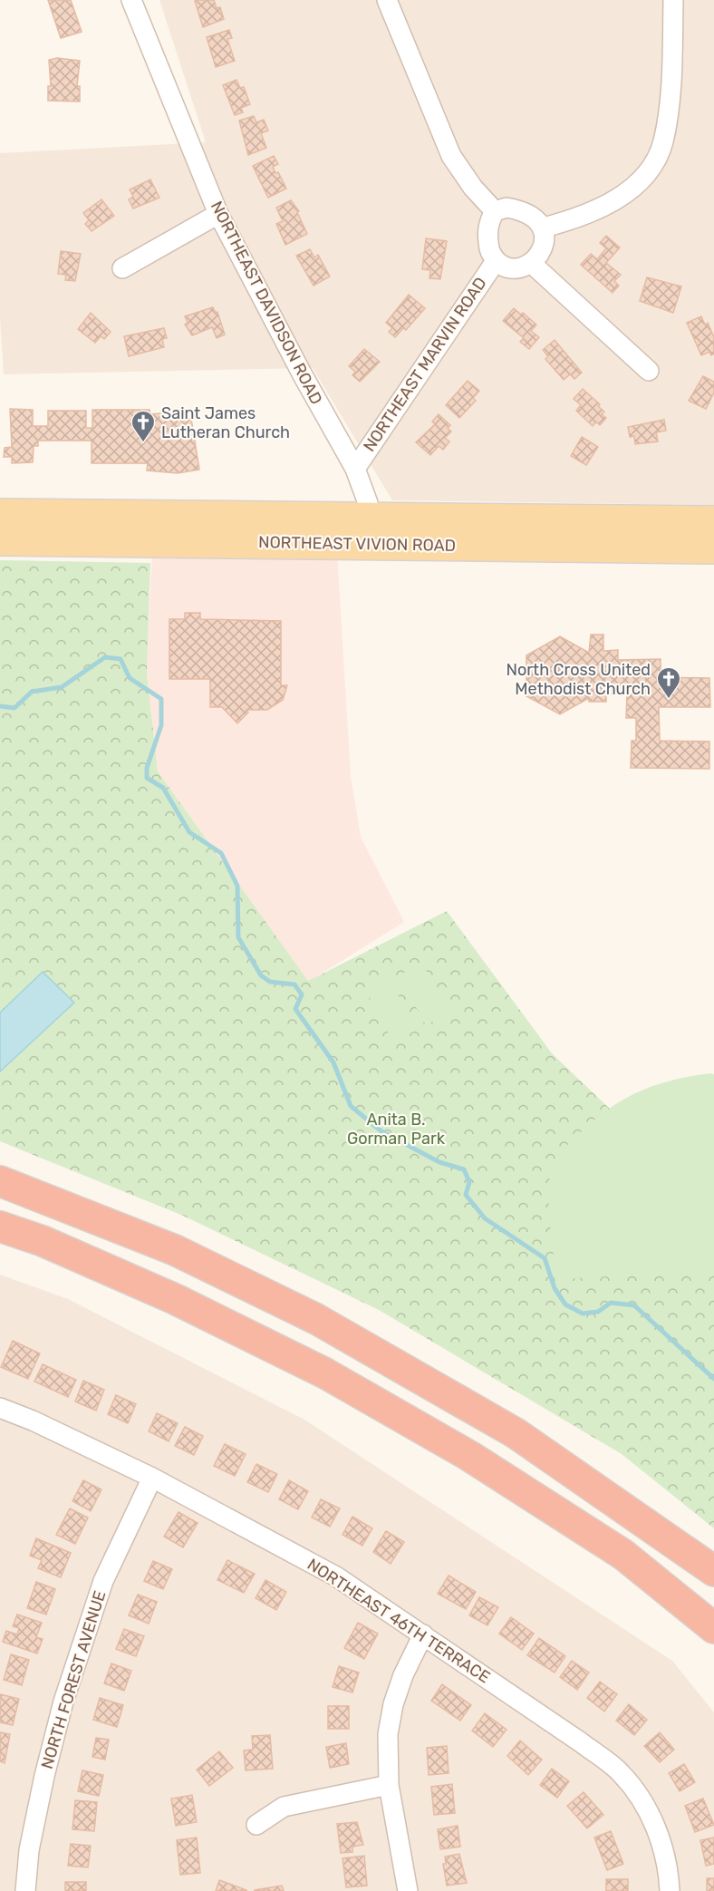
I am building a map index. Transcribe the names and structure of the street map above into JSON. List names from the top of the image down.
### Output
{
  "streets": {
    "main road": ["NORTHEAST VIVION ROAD"],
    "street": [
      "NORTHEAST DAVIDSON ROAD",
      "NORTHEAST MARVIN ROAD",
      "NORTHEAST 46TH TERRACE",
      "NORTH FOREST AVENUE"
    ]
  },
  "crossings": [
    ["NORTHEAST DAVIDSON ROAD", "NORTHEAST MARVIN ROAD"],
    ["NORTHEAST DAVIDSON ROAD", "NORTHEAST VIVION ROAD"],
    ["NORTHEAST 46TH TERRACE", "NORTH FOREST AVENUE"]
  ],
  "parks": ["Anita B. Gorman Park"],
  "places": {
    "church": ["Saint James Lutheran Church", "North Cross United Methodist Church"]
  }
}
